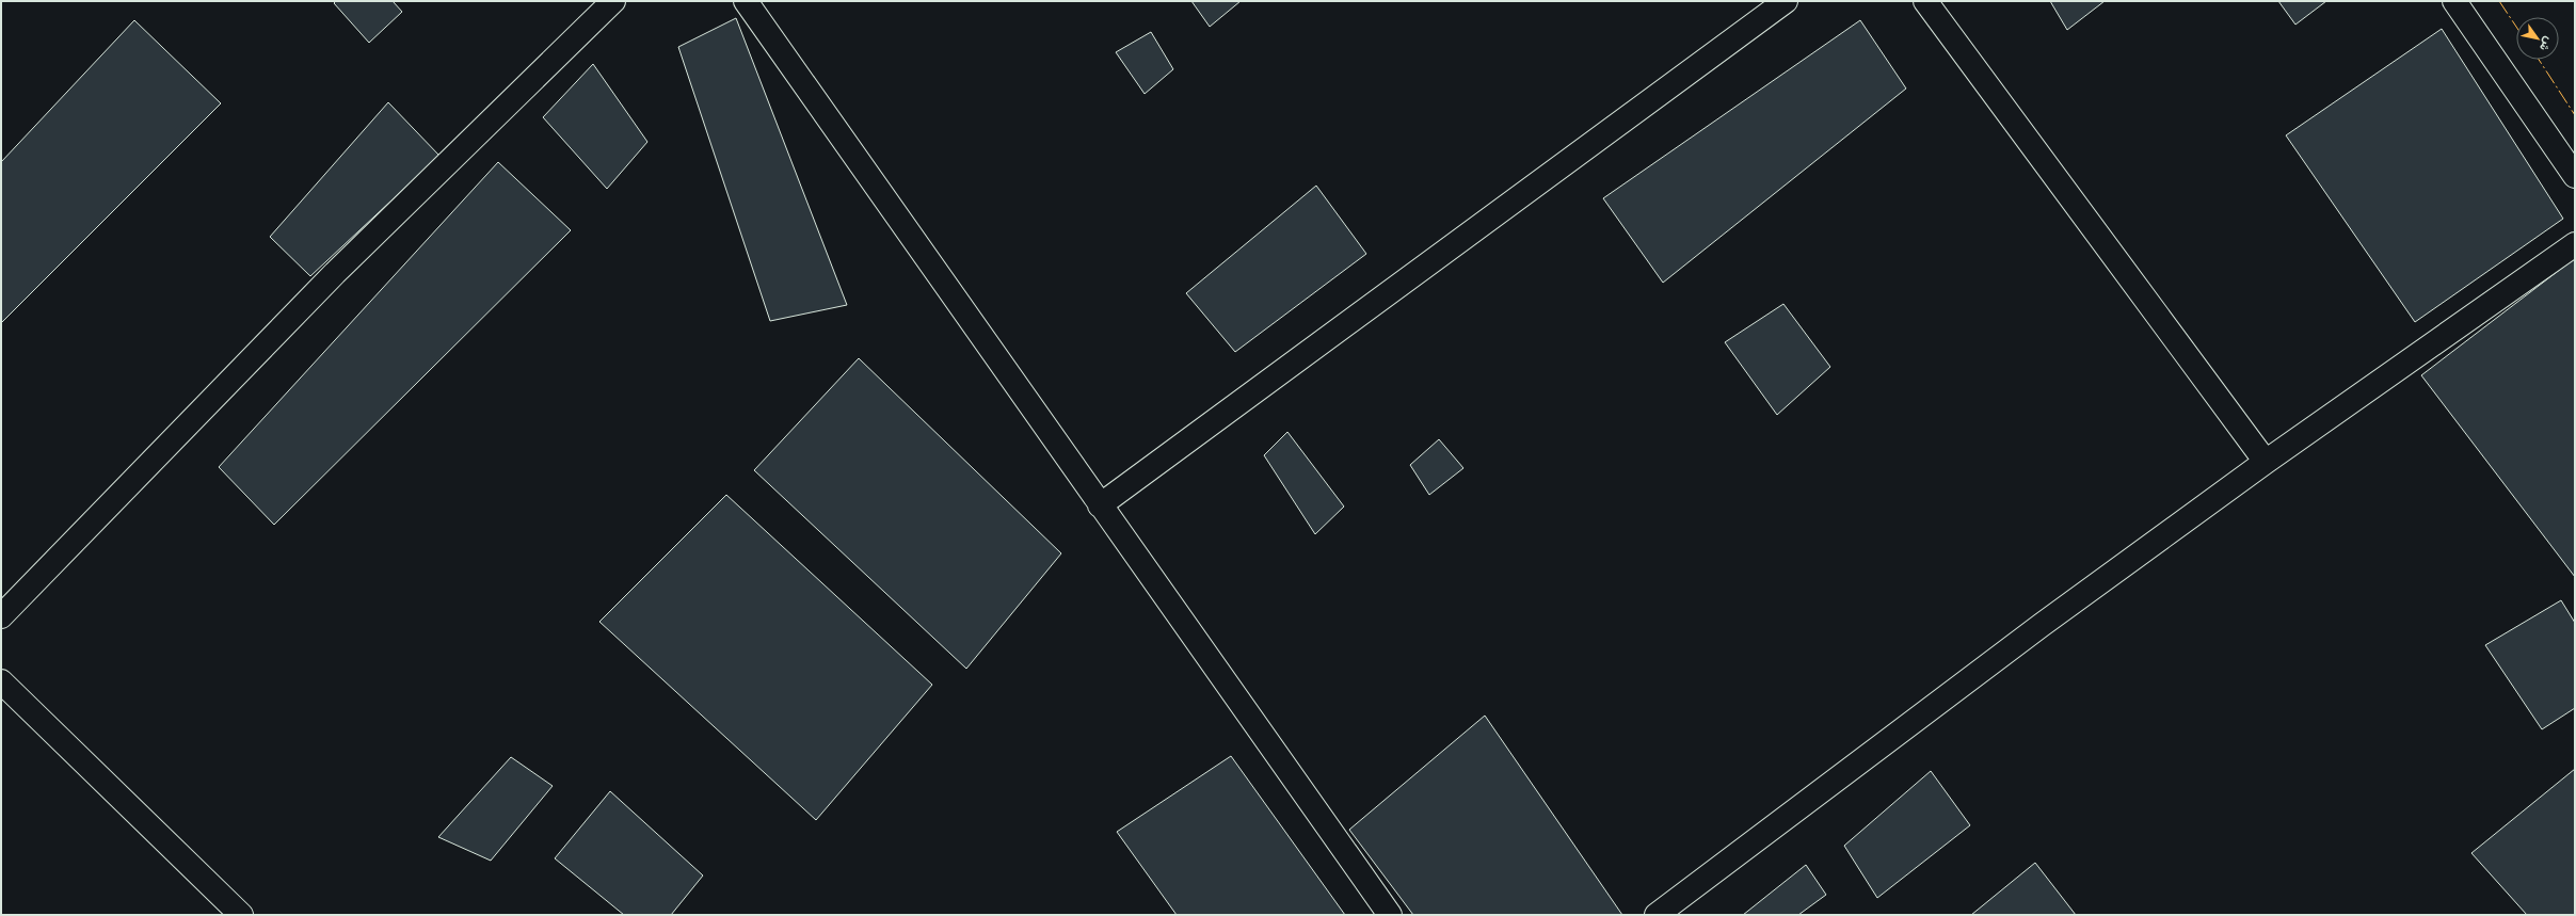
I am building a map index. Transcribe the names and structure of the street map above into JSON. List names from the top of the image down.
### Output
{
  "north": "bottom right"
}
